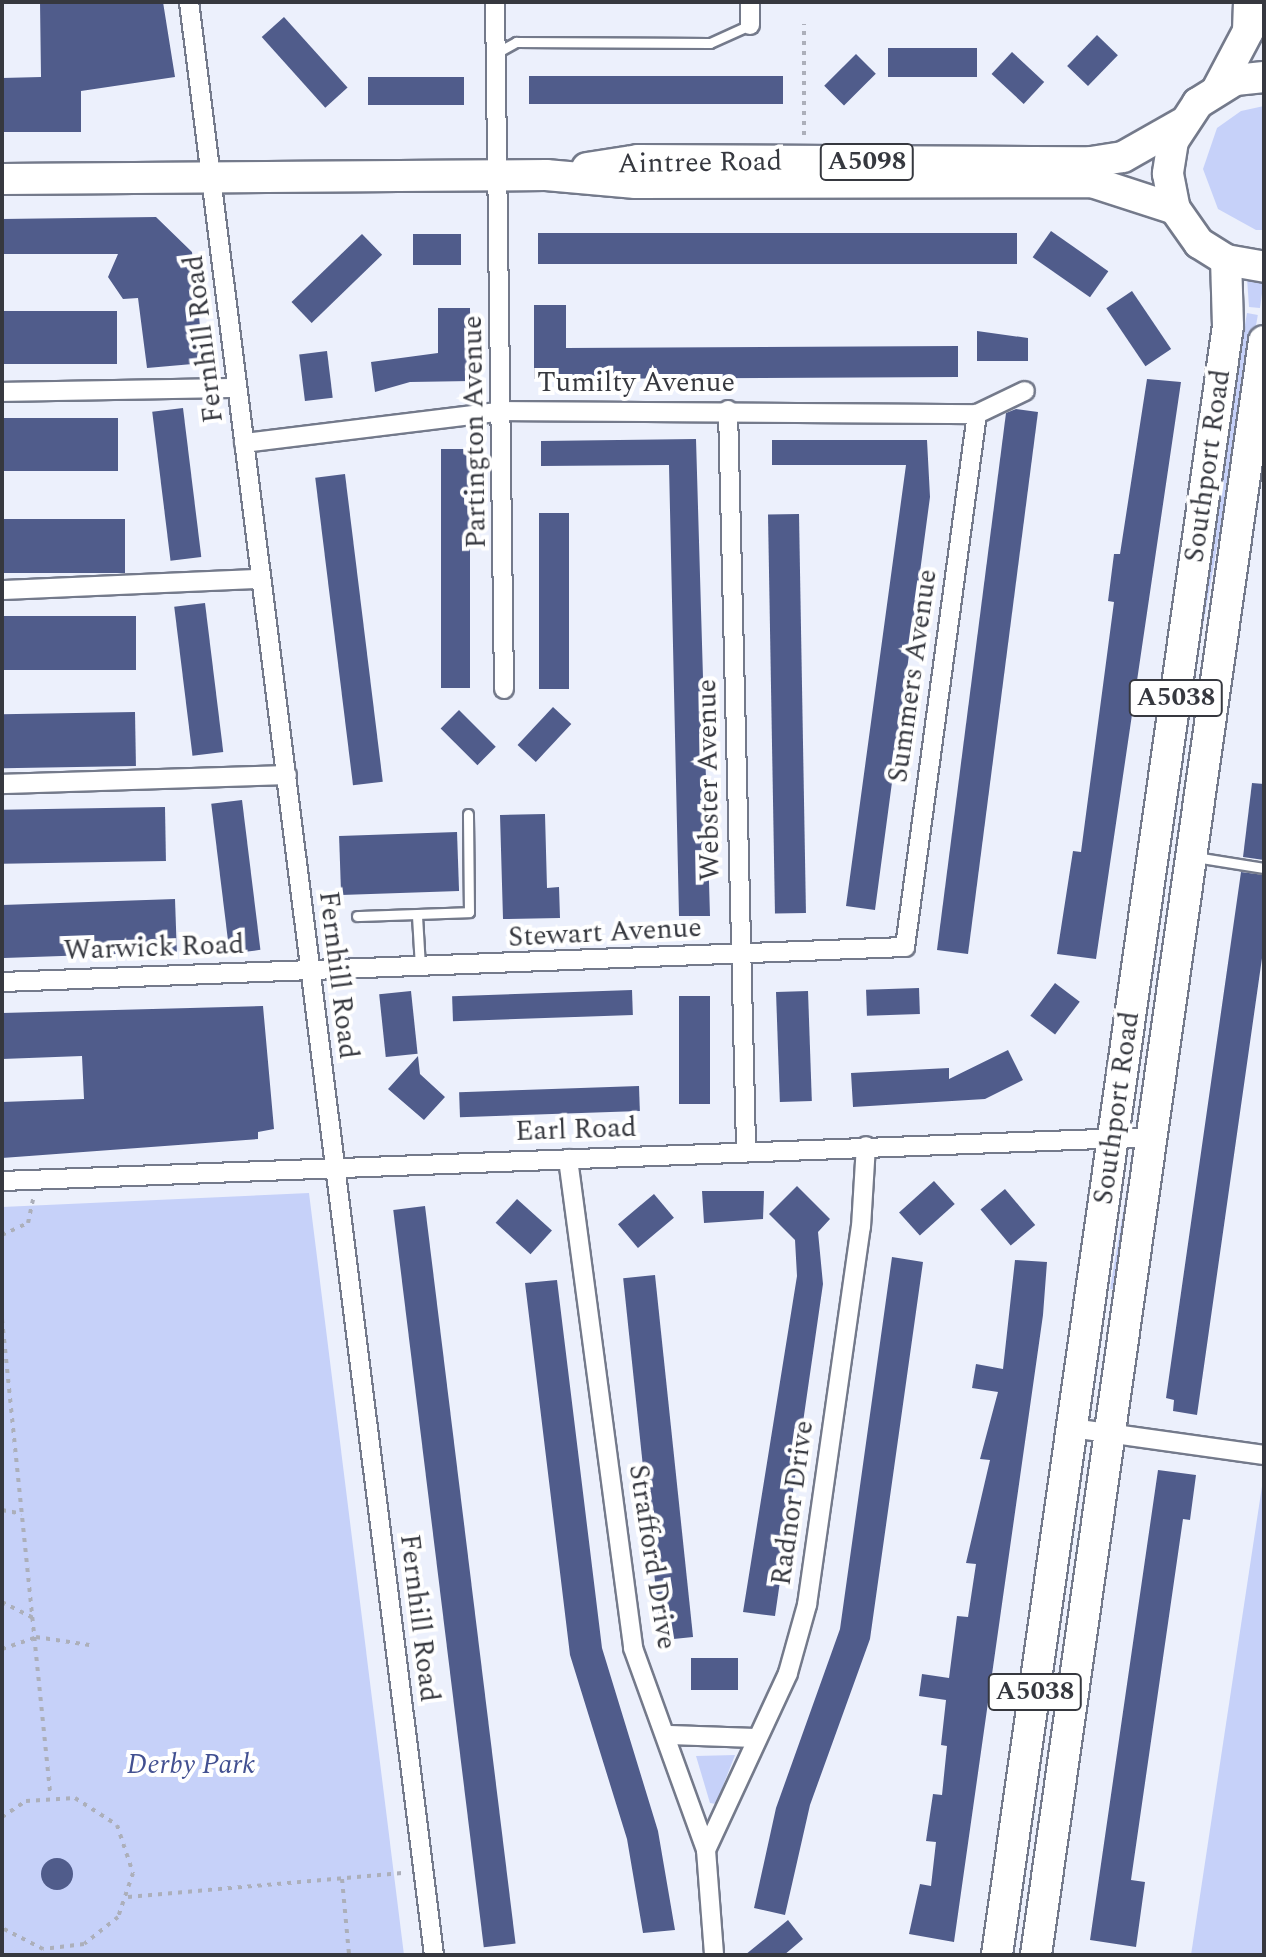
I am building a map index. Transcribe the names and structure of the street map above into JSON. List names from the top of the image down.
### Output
{
  "streets": {
    "main road": [
      "A5098",
      "Aintree Road",
      "Southport Road",
      "A5038"
    ],
    "street": [
      "Fernhill Road",
      "Tumilty Avenue",
      "Partington Avenue",
      "Summers Avenue",
      "Webster Avenue",
      "Stewart Avenue",
      "Warwick Road",
      "Earl Road",
      "Radnor Drive",
      "Strafford Drive"
    ]
  },
  "crossings": [
    ["Aintree Road", "Fernhill Road"],
    ["Aintree Road", "Partington Avenue"],
    ["Fernhill Road", "Tumilty Avenue"],
    ["Fernhill Road", "Stewart Avenue"],
    ["Fernhill Road", "Warwick Road"],
    ["Fernhill Road", "Earl Road"],
    ["Tumilty Avenue", "Partington Avenue"],
    ["Tumilty Avenue", "Summers Avenue"],
    ["Tumilty Avenue", "Webster Avenue"],
    ["Southport Road", "Earl Road"],
    ["Summers Avenue", "Stewart Avenue"],
    ["Webster Avenue", "Stewart Avenue"],
    ["Webster Avenue", "Earl Road"],
    ["Stewart Avenue", "Warwick Road"],
    ["Earl Road", "Radnor Drive"],
    ["Earl Road", "Strafford Drive"],
    ["Radnor Drive", "Strafford Drive"]
  ],
  "parks": ["Derby Park"]
}
